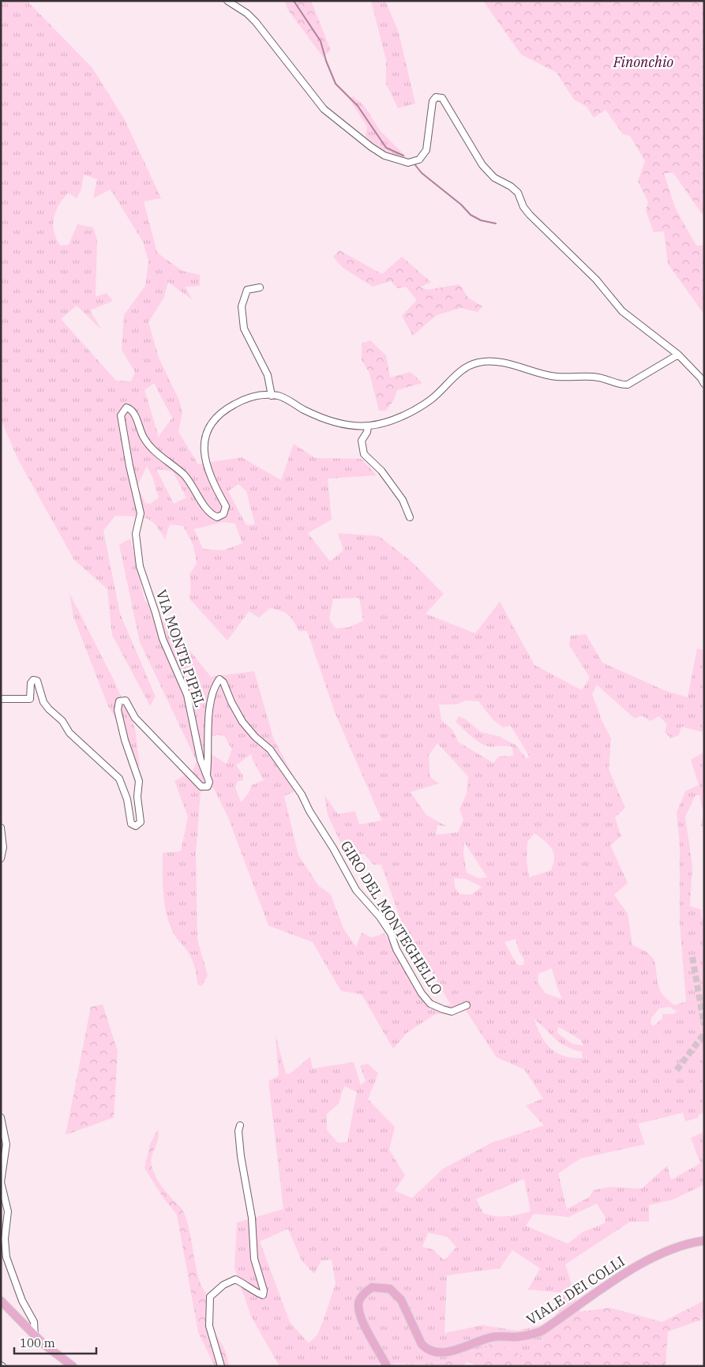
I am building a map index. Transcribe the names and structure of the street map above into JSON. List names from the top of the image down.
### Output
{
  "streets": {
    "main road": ["VIALE DEI COLLI"],
    "street": ["VIA MONTE PIPEL", "GIRO DEL MONTEGHELLO"]
  },
  "crossings": [
    ["VIA MONTE PIPEL", "GIRO DEL MONTEGHELLO"]
  ],
  "parks": ["Finonchio"],
  "scale_bar": "100 m"
}
